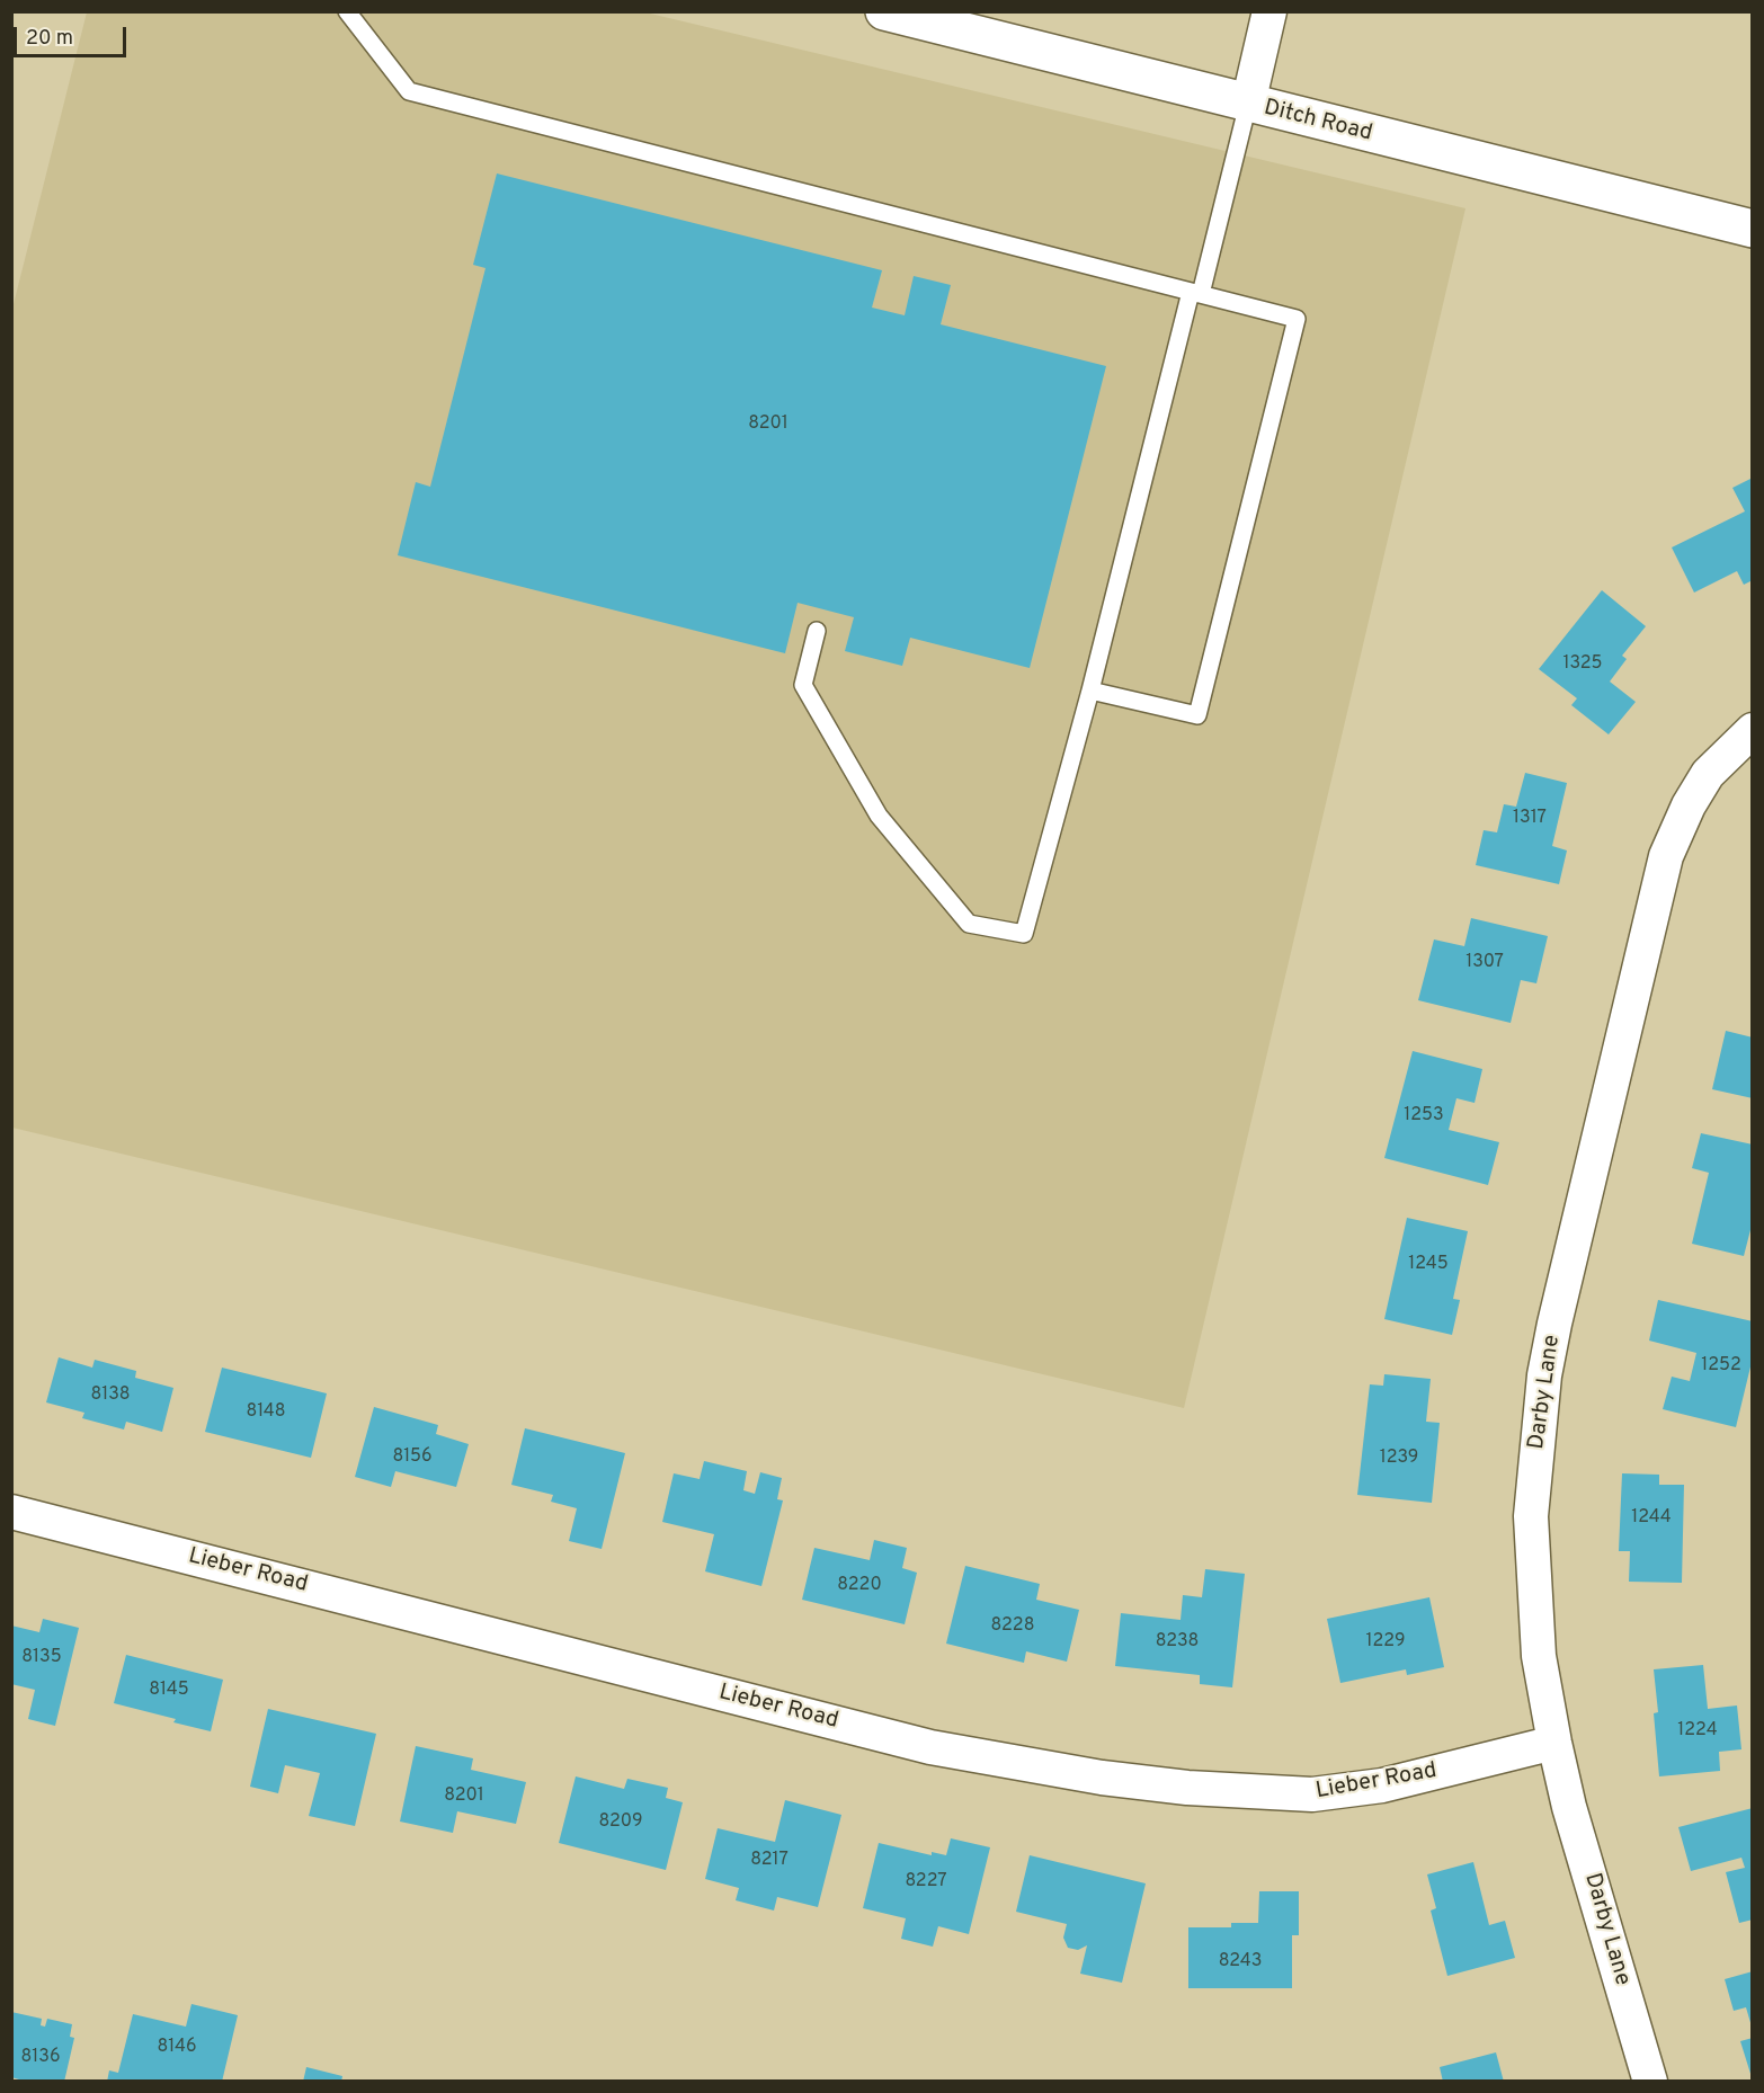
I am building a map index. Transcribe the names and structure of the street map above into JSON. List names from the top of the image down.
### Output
{
  "streets": {
    "main road": ["Ditch Road"],
    "street": ["Darby Lane", "Lieber Road"]
  },
  "crossings": [
    ["Darby Lane", "Lieber Road"]
  ],
  "house_numbers": [
    "8201",
    "1325",
    "1317",
    "1307",
    "1253",
    "1245",
    "1252",
    "8138",
    "8148",
    "8156",
    "1239",
    "1244",
    "8220",
    "8228",
    "8238",
    "1229",
    "8135",
    "8145",
    "1224",
    "8201",
    "8209",
    "8217",
    "8227",
    "8243",
    "8146",
    "8136"
  ],
  "scale_bar": "20 m"
}
